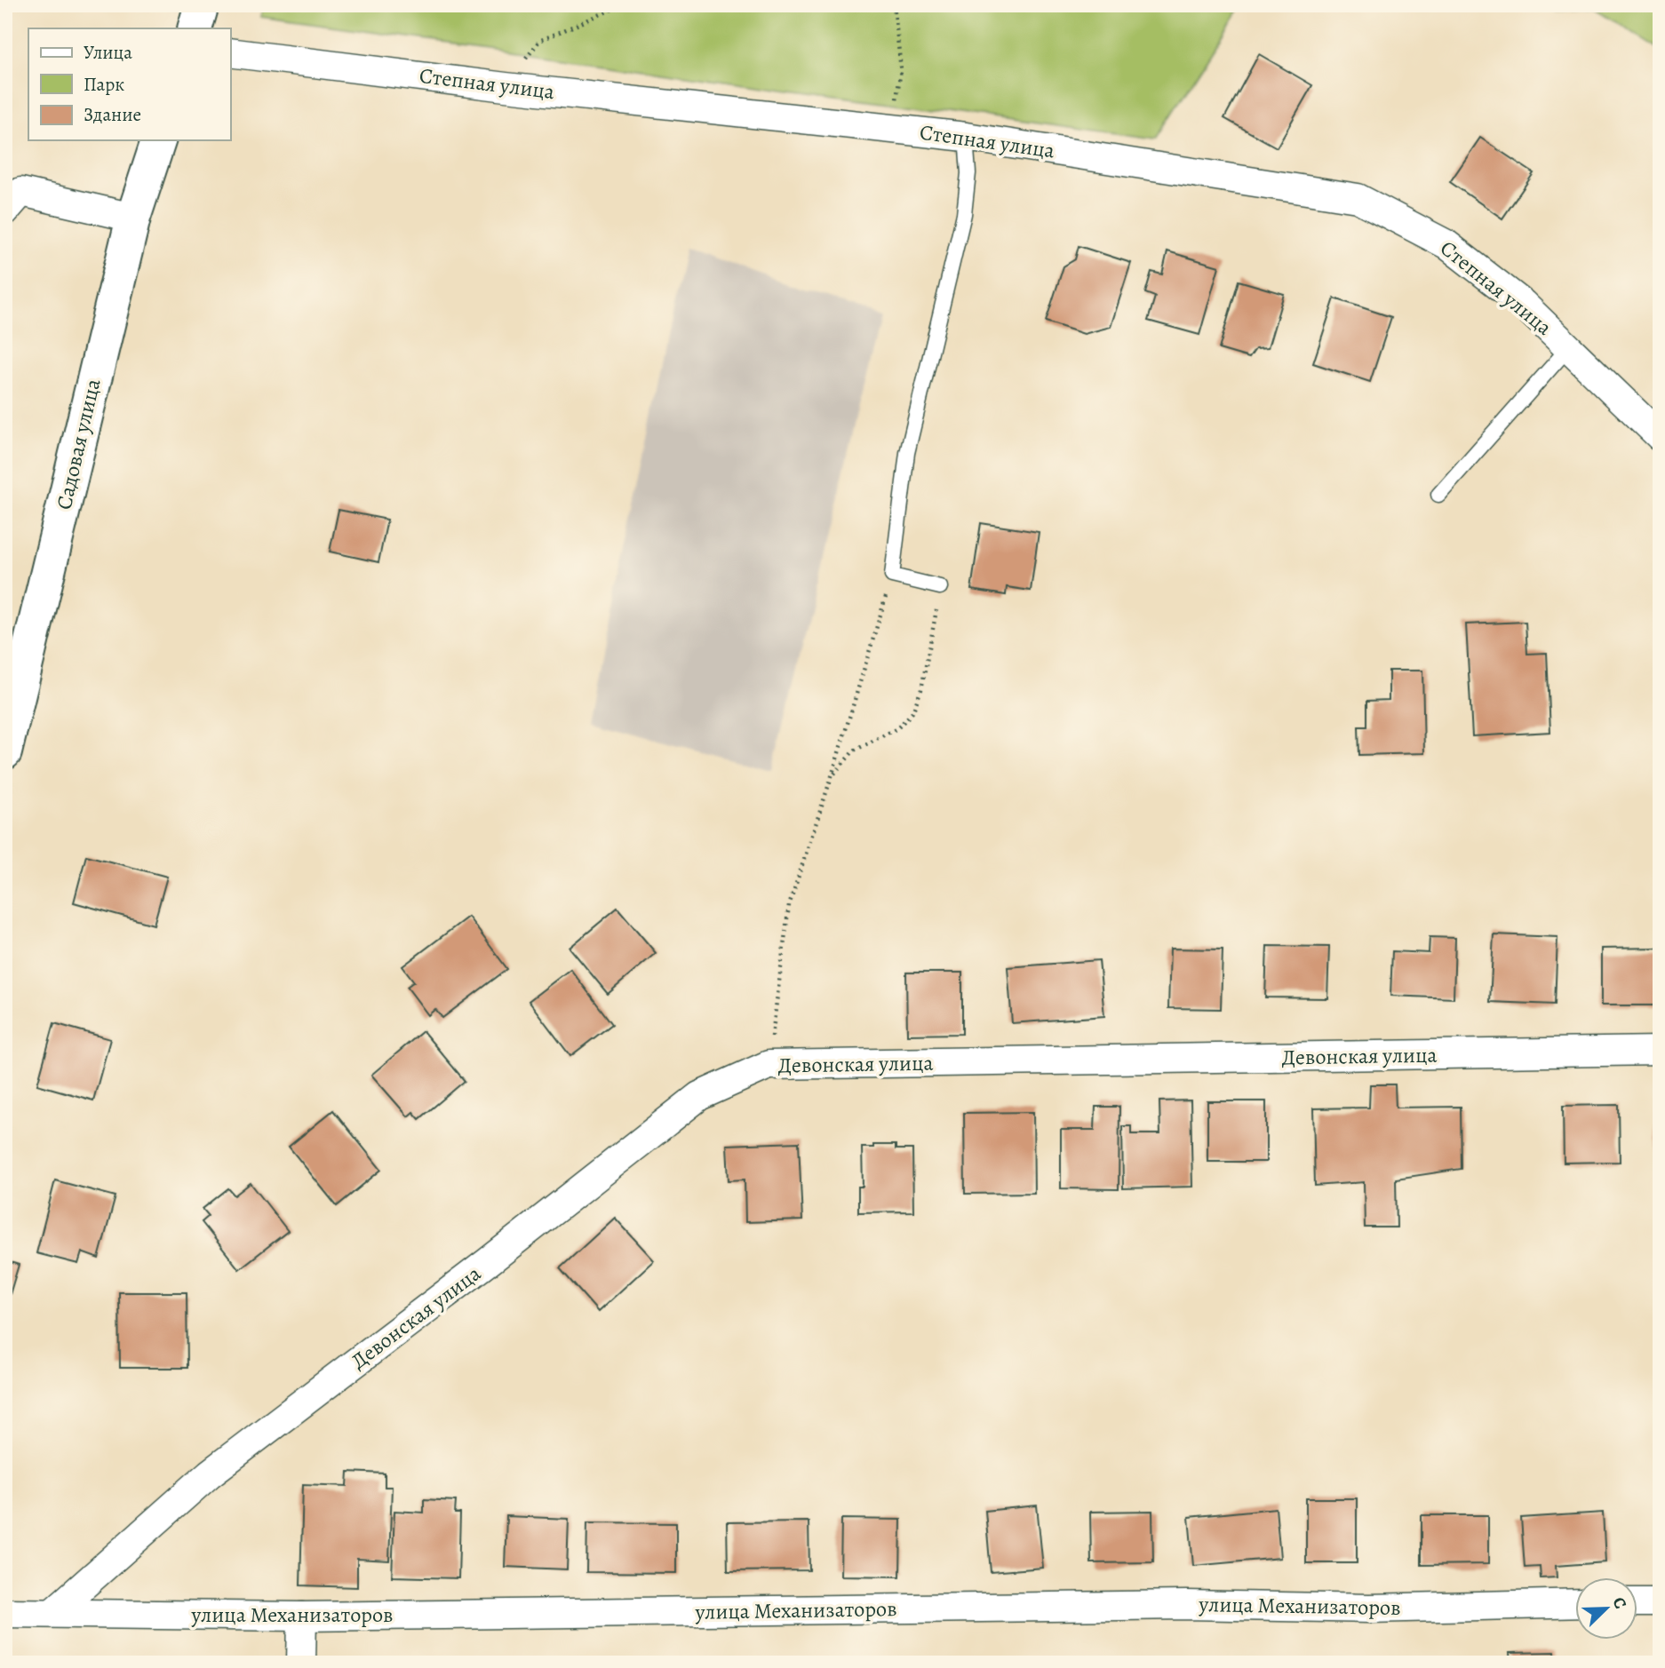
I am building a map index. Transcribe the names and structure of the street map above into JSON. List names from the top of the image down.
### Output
{
  "streets": {
    "street": [
      "Степная улица",
      "Садовая улица",
      "Девонская улица",
      "улица Механизаторов"
    ]
  },
  "crossings": [
    ["Девонская улица", "улица Механизаторов"]
  ],
  "legend": ["Улица", "Парк", "Здание"],
  "north": "top right"
}
